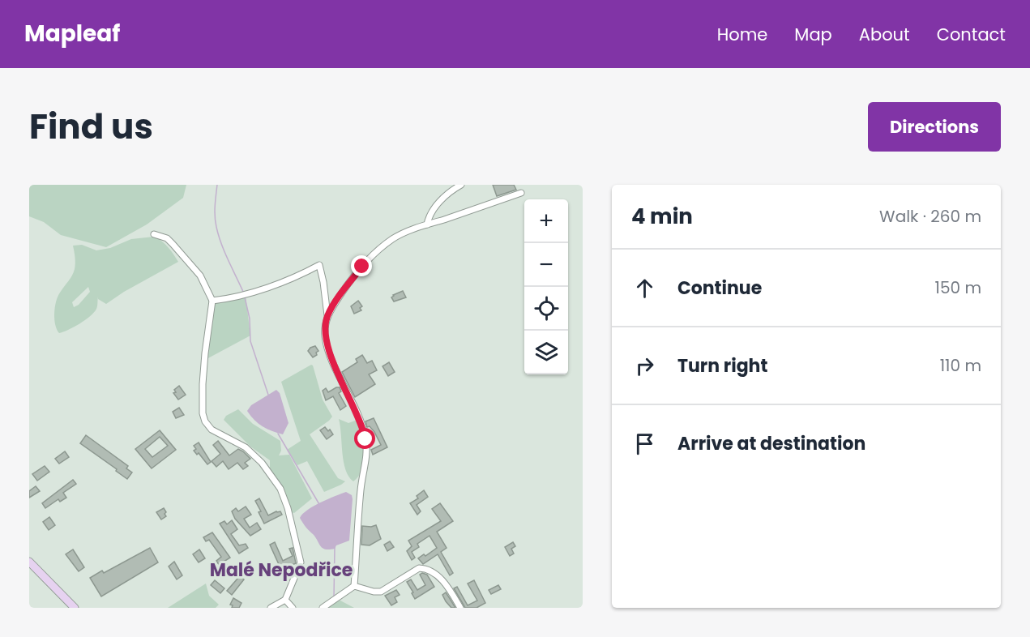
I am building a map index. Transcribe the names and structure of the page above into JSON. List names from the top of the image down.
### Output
{
  "districts": ["Malé Nepodřice"],
  "page": {
    "header": "Mapleaf",
    "nav": [
      "Home",
      "Map",
      "About",
      "Contact"
    ],
    "title": "Find us",
    "buttons": "Directions",
    "heading": ["4 min", "Walk · 260 m"],
    "map_buttons": ["+", "−"],
    "list": [
      ["Continue", "150 m"],
      ["Turn right", "110 m"],
      "Arrive at destination"
    ]
  }
}
